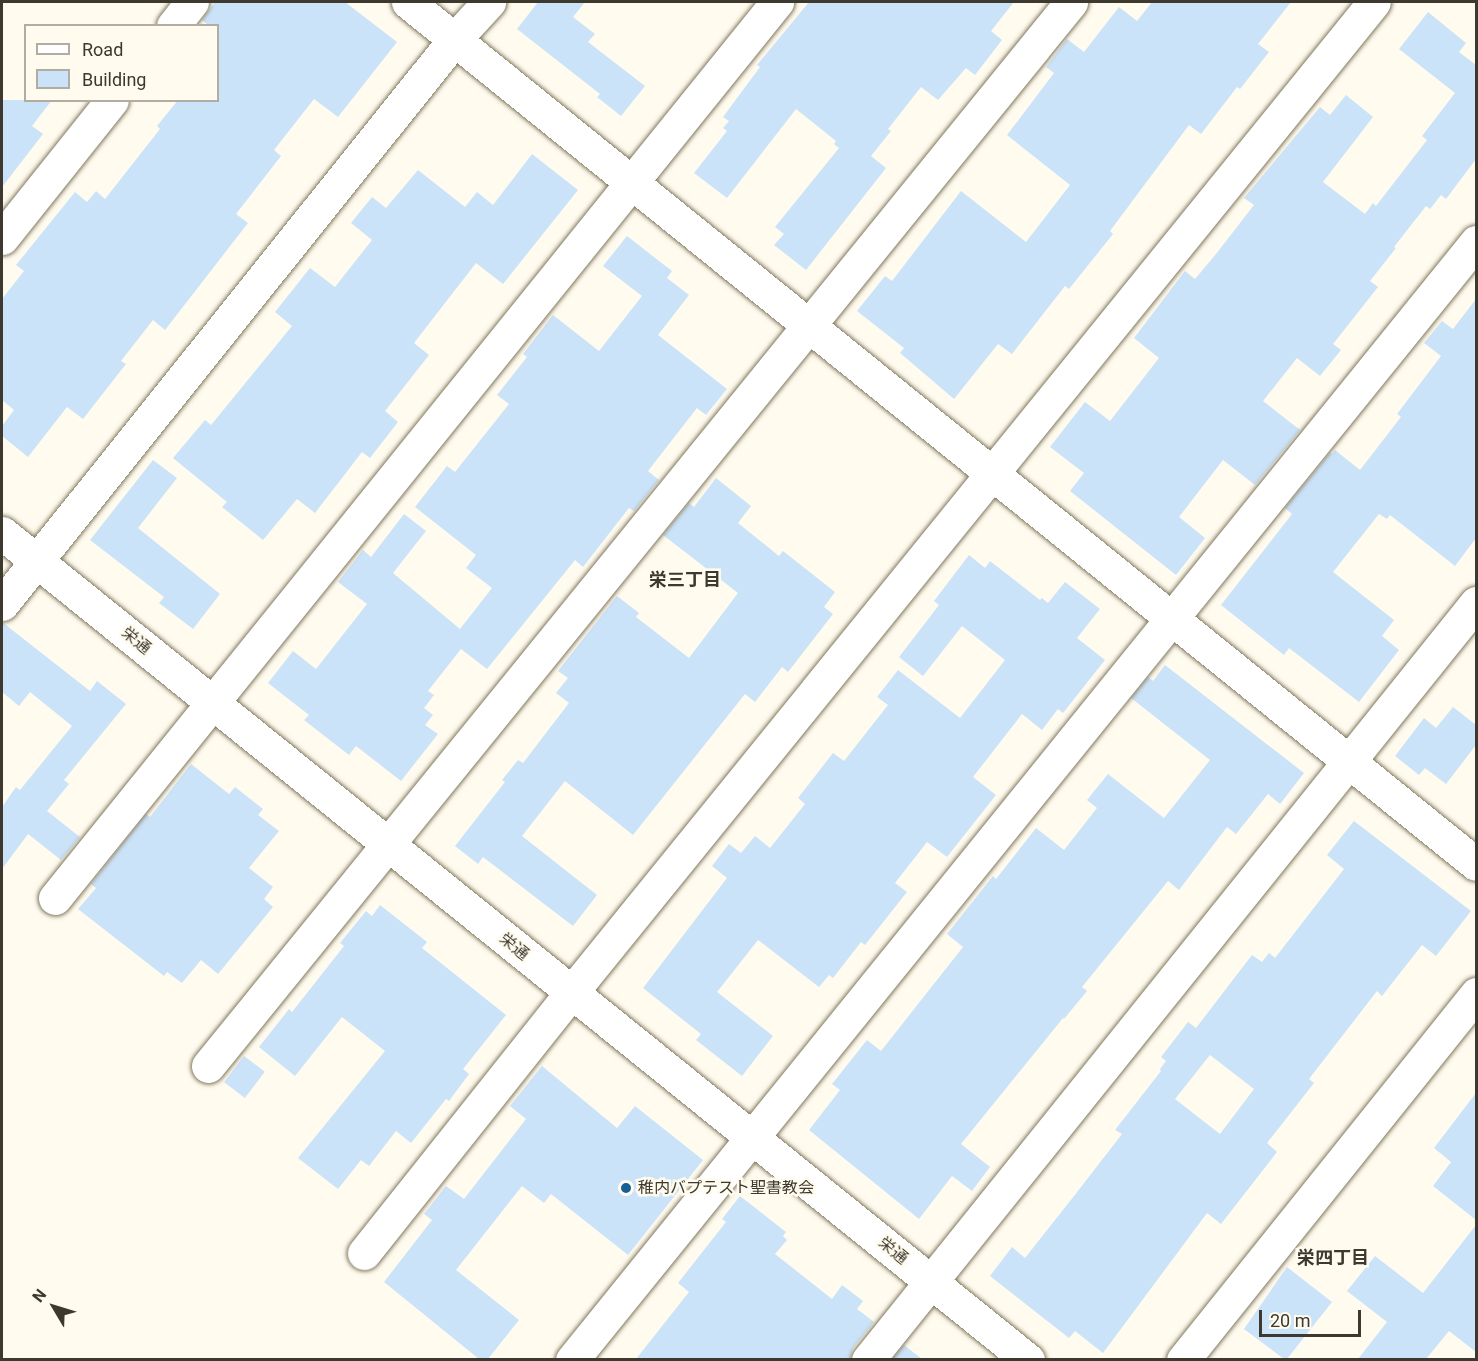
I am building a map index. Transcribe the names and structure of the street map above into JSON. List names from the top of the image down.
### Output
{
  "streets": {
    "street": ["栄通"]
  },
  "districts": ["栄三丁目", "栄四丁目"],
  "places": ["稚内バプテスト聖書教会"],
  "legend": ["Road", "Building"],
  "scale_bar": "20 m",
  "north": "top left"
}
